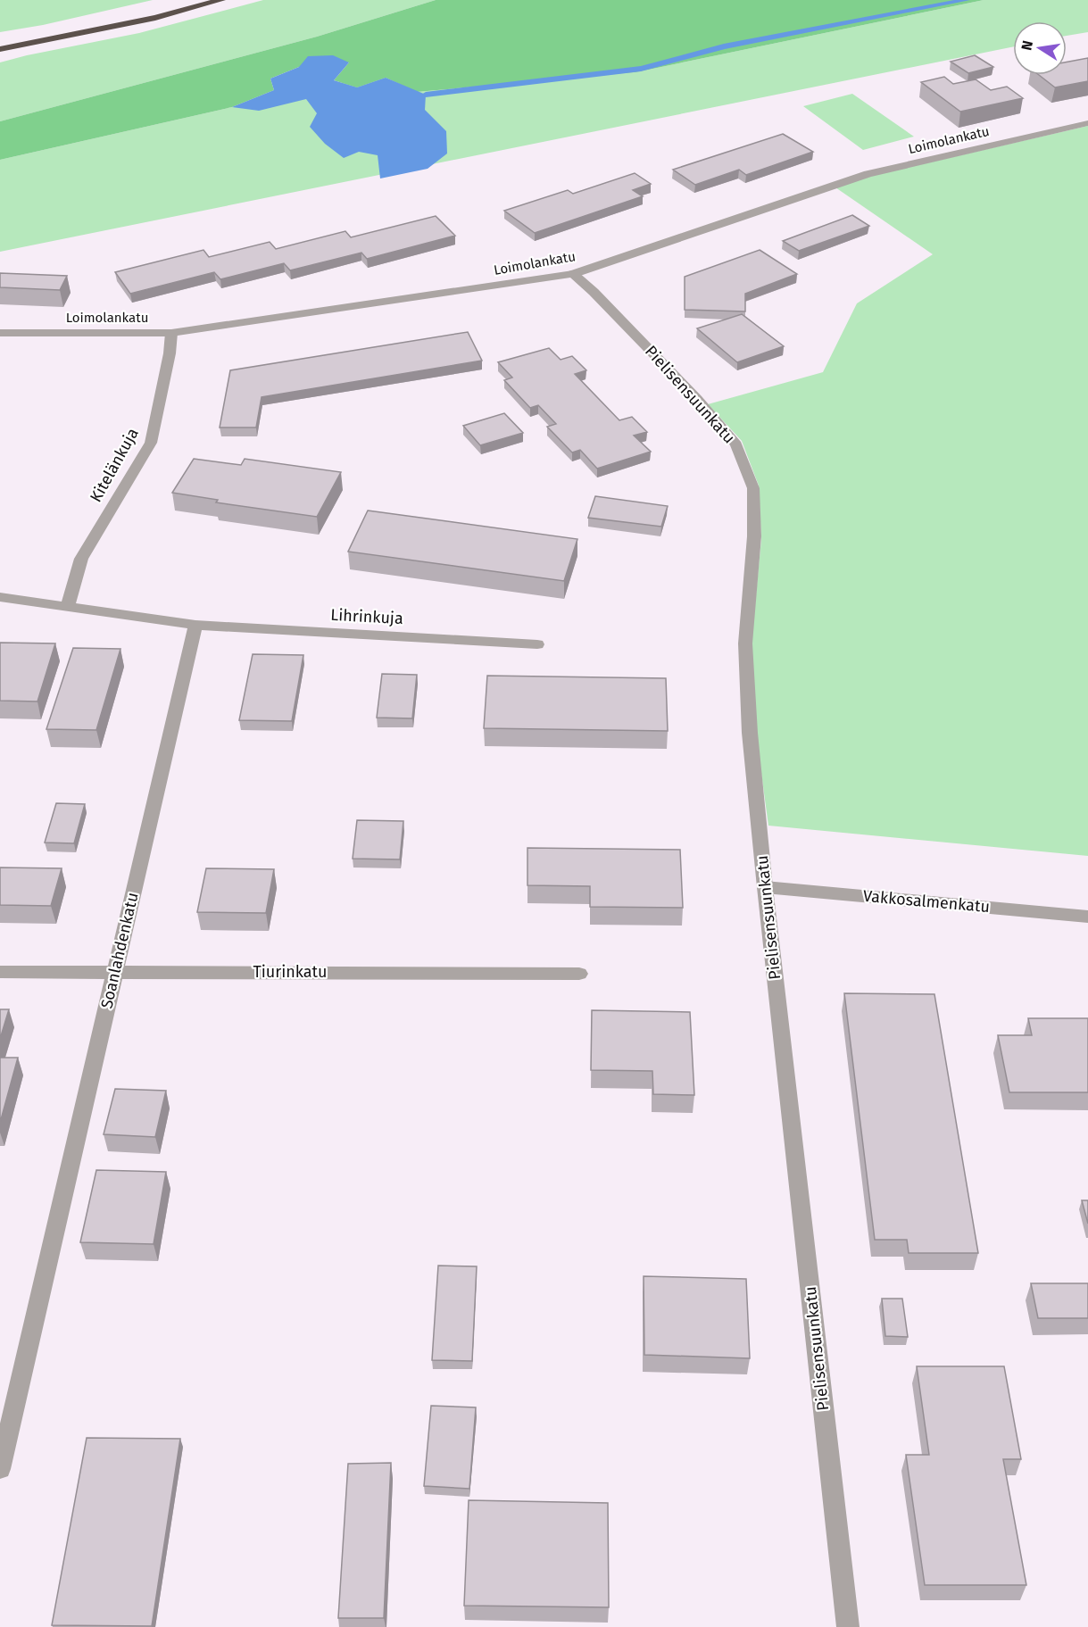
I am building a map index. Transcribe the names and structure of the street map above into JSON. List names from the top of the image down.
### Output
{
  "streets": {
    "street": [
      "Loimolankatu",
      "Pielisensuunkatu",
      "Kitelänkuja",
      "Lihrinkuja",
      "Vakkosalmenkatu",
      "Soanlahdenkatu",
      "Tiurinkatu"
    ]
  },
  "crossings": [
    ["Loimolankatu", "Pielisensuunkatu"],
    ["Loimolankatu", "Kitelänkuja"],
    ["Pielisensuunkatu", "Vakkosalmenkatu"],
    ["Lihrinkuja", "Soanlahdenkatu"],
    ["Soanlahdenkatu", "Tiurinkatu"]
  ],
  "north": "left"
}
